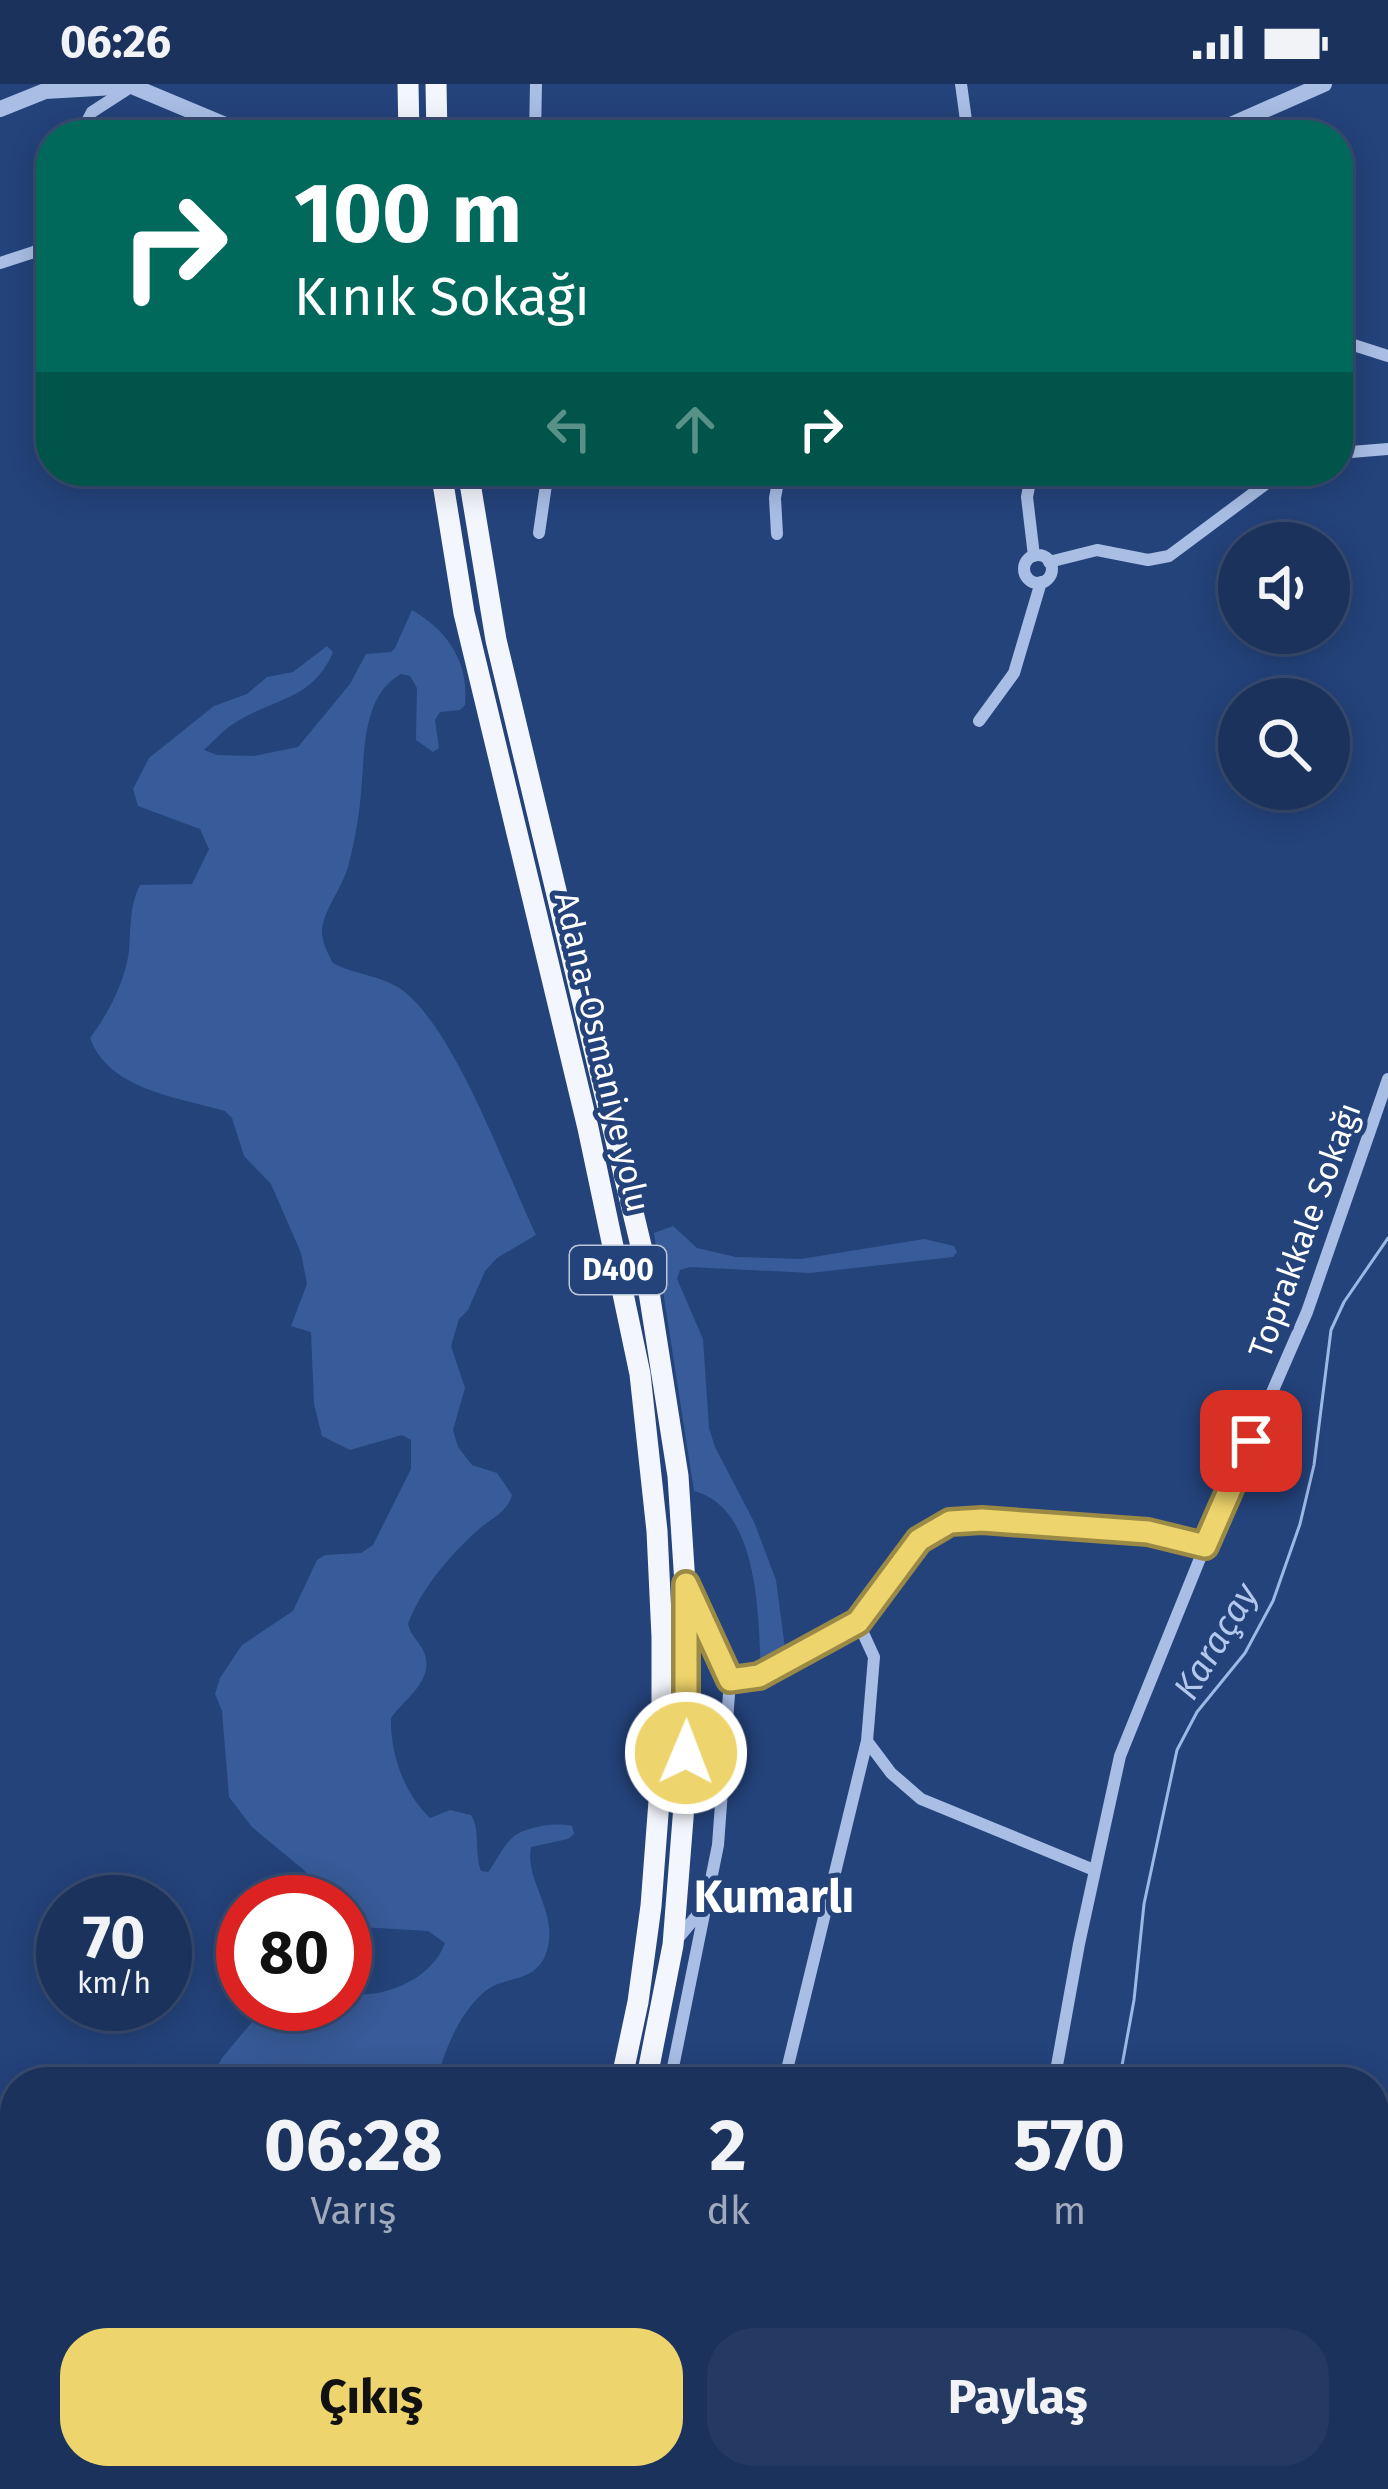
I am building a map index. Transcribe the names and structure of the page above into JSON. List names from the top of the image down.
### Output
{
  "streets": {
    "highway": ["Adana-Osmaniye yolu", "D400"],
    "street": ["Toprakkale Sokağı"]
  },
  "districts": ["Kumarlı"],
  "water": ["Karaçay"],
  "page": {
    "status": "06:26",
    "turn": ["100 m", "Kınık Sokağı"],
    "speed": "70 km/h",
    "limit": "80",
    "eta": [
      "06:28",
      "Varış",
      "2",
      "dk",
      "570",
      "m"
    ],
    "buttons": ["Çıkış", "Paylaş"]
  }
}
